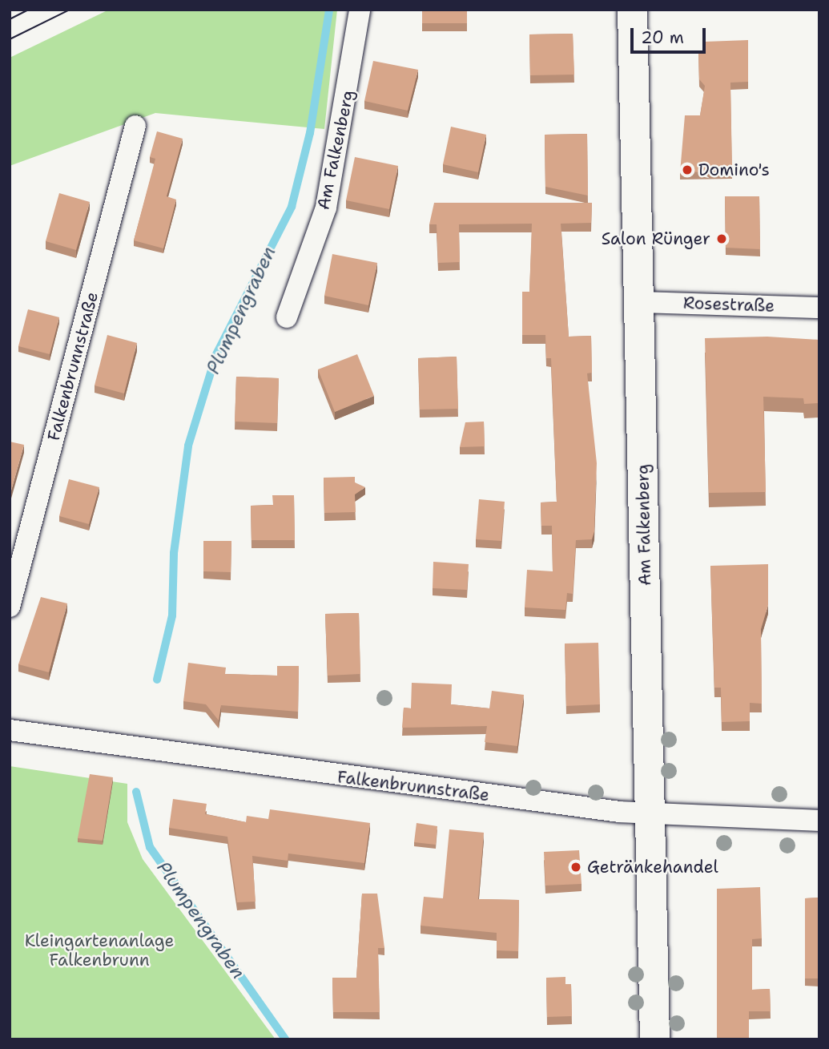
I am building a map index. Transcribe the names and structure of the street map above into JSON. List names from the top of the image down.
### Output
{
  "streets": {
    "street": ["Am Falkenberg", "Rosestraße", "Falkenbrunnstraße"]
  },
  "crossings": [
    ["Am Falkenberg", "Rosestraße"],
    ["Am Falkenberg", "Falkenbrunnstraße"]
  ],
  "water": ["Plumpengraben"],
  "parks": ["Kleingartenanlage Falkenbrunn"],
  "places": ["Domino's", "Salon Rünger", "Getränkehandel"],
  "scale_bar": "20 m"
}
